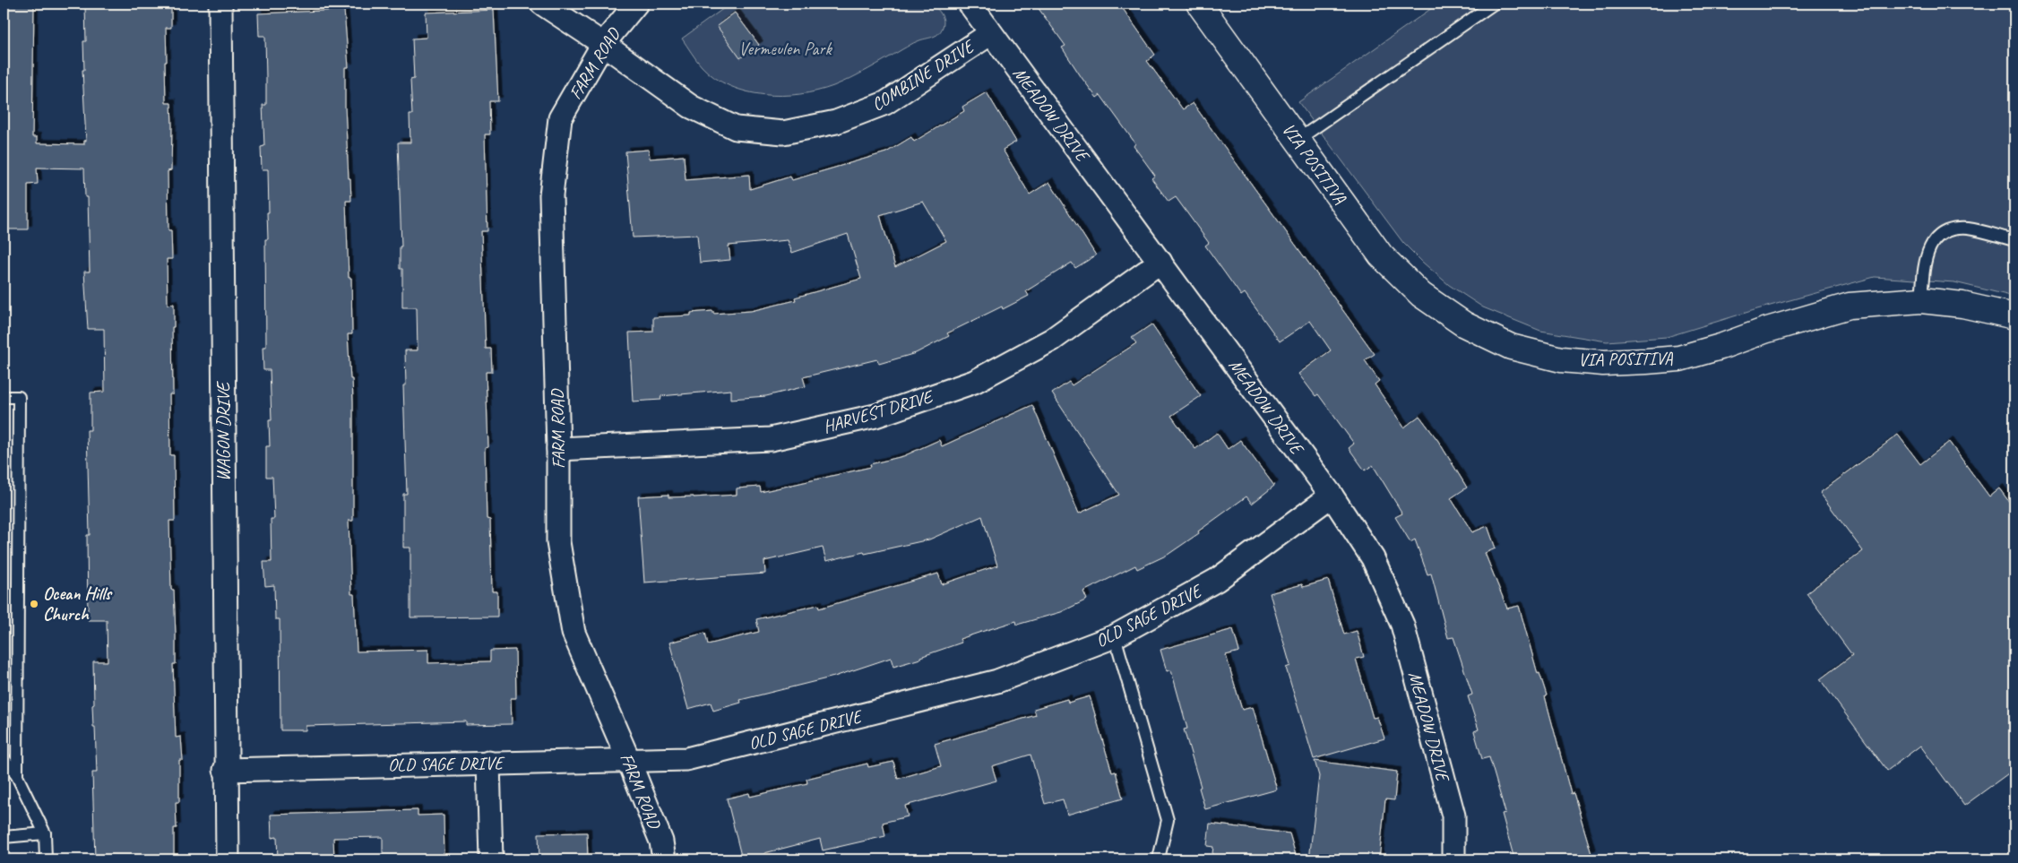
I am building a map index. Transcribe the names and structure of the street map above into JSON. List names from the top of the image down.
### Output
{
  "streets": {
    "street": [
      "FARM ROAD",
      "COMBINE DRIVE",
      "MEADOW DRIVE",
      "VIA POSITIVA",
      "HARVEST DRIVE",
      "WAGON DRIVE",
      "OLD SAGE DRIVE"
    ]
  },
  "crossings": [
    ["FARM ROAD", "COMBINE DRIVE"],
    ["FARM ROAD", "HARVEST DRIVE"],
    ["FARM ROAD", "OLD SAGE DRIVE"],
    ["COMBINE DRIVE", "MEADOW DRIVE"],
    ["MEADOW DRIVE", "HARVEST DRIVE"],
    ["MEADOW DRIVE", "OLD SAGE DRIVE"],
    ["WAGON DRIVE", "OLD SAGE DRIVE"]
  ],
  "parks": ["Vermeulen Park"],
  "places": ["Ocean Hills Church"]
}
